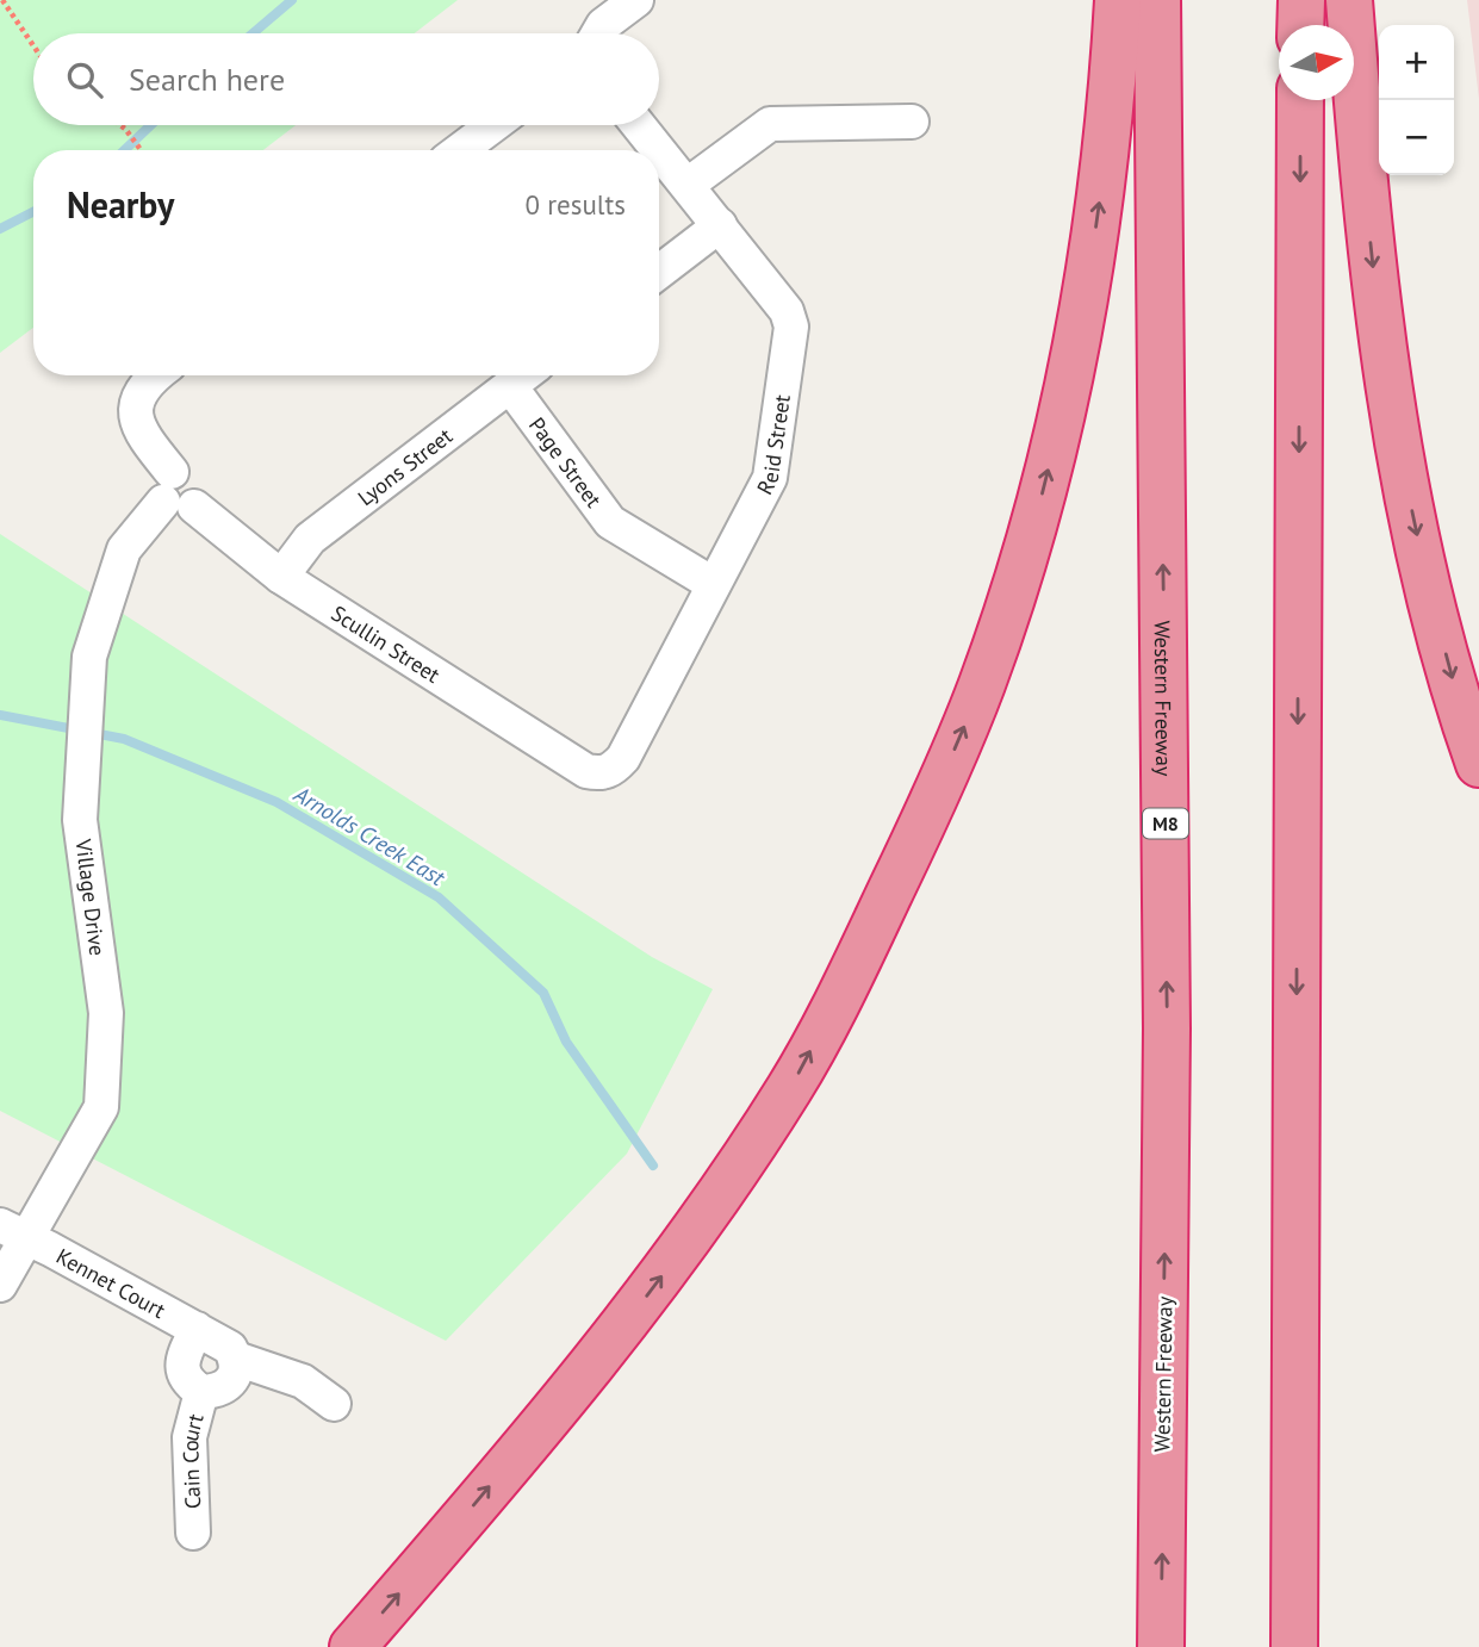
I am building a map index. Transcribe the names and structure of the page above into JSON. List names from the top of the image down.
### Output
{
  "streets": {
    "highway": ["Western Freeway", "M8"],
    "street": [
      "Reid Street",
      "Page Street",
      "Lyons Street",
      "Scullin Street",
      "Village Drive",
      "Kennet Court",
      "Cain Court"
    ]
  },
  "crossings": [
    ["Reid Street", "Page Street"],
    ["Reid Street", "Scullin Street"],
    ["Page Street", "Lyons Street"],
    ["Lyons Street", "Scullin Street"],
    ["Scullin Street", "Village Drive"],
    ["Village Drive", "Kennet Court"],
    ["Kennet Court", "Cain Court"]
  ],
  "water": ["Arnolds Creek East"],
  "north": "right",
  "page": {
    "map_buttons": ["+", "−"],
    "search": "Search here",
    "heading": ["Nearby", "0 results"]
  }
}
